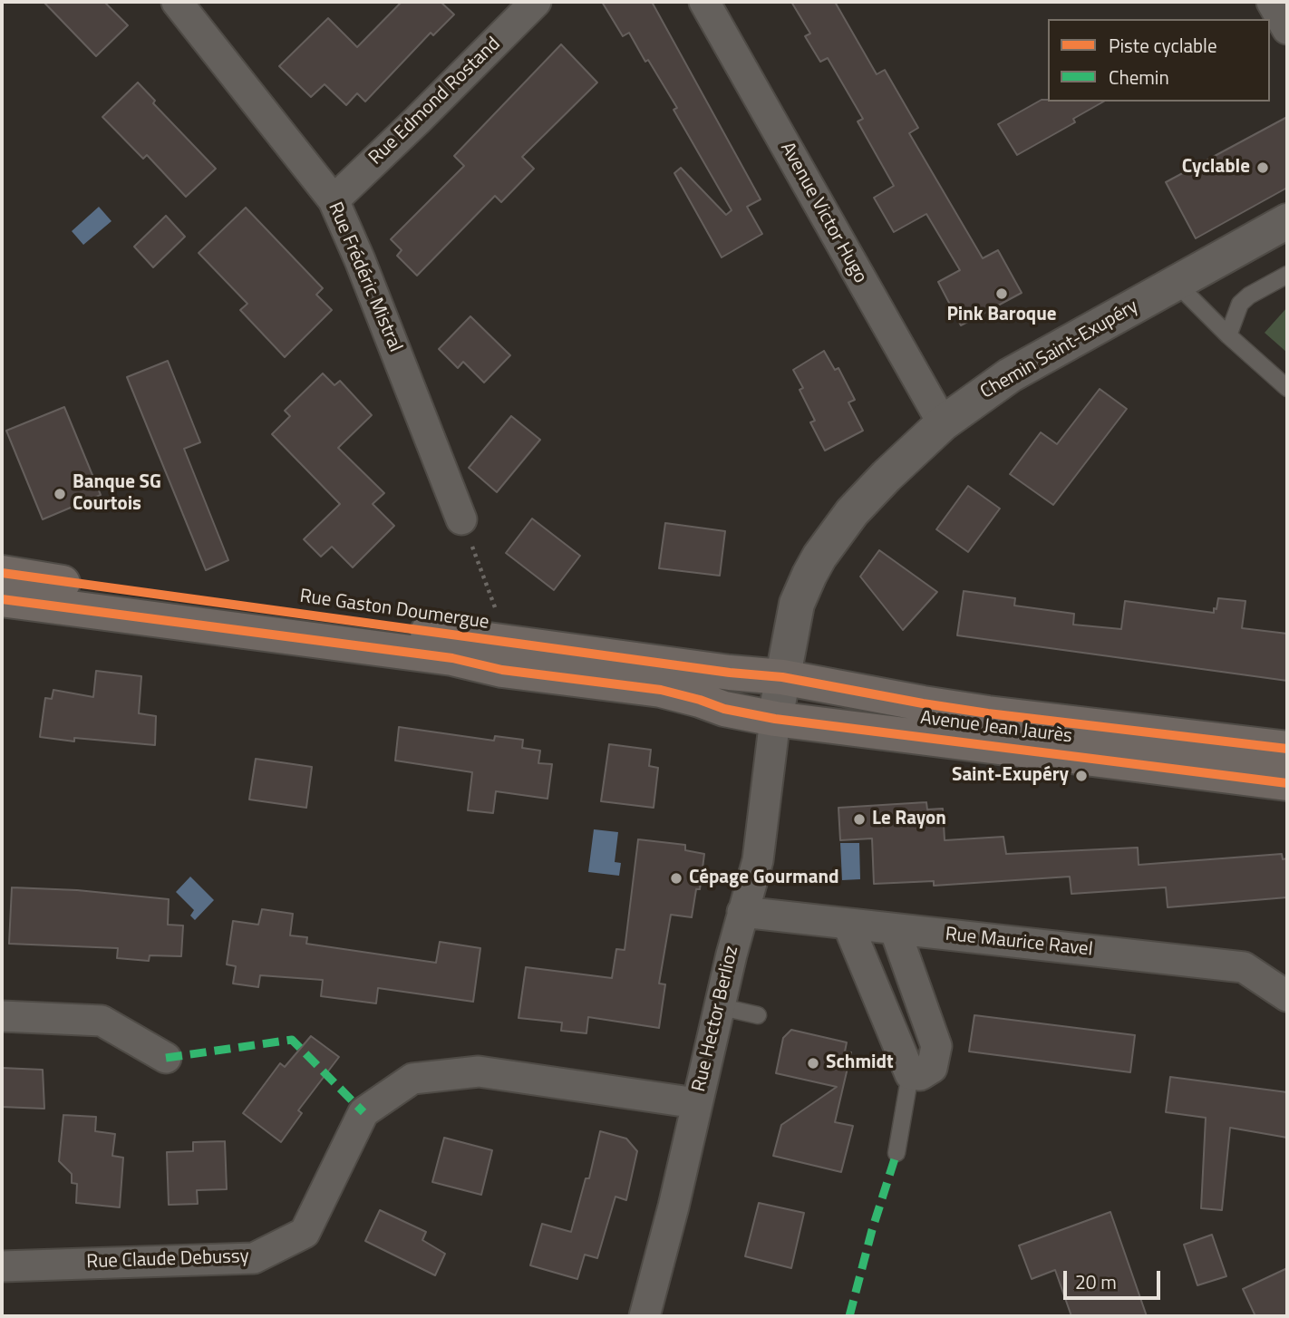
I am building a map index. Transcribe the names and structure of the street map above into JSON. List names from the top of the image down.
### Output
{
  "streets": {
    "main road": ["Rue Gaston Doumergue", "Avenue Jean Jaurès"],
    "street": [
      "Rue Edmond Rostand",
      "Avenue Victor Hugo",
      "Rue Frédéric Mistral",
      "Chemin Saint-Exupéry",
      "Rue Maurice Ravel",
      "Rue Hector Berlioz",
      "Rue Claude Debussy"
    ]
  },
  "crossings": [
    ["Rue Edmond Rostand", "Rue Frédéric Mistral"],
    ["Avenue Victor Hugo", "Chemin Saint-Exupéry"],
    ["Chemin Saint-Exupéry", "Rue Gaston Doumergue"],
    ["Chemin Saint-Exupéry", "Avenue Jean Jaurès"],
    ["Chemin Saint-Exupéry", "Rue Hector Berlioz"],
    ["Rue Gaston Doumergue", "Avenue Jean Jaurès"],
    ["Rue Gaston Doumergue", "Rue Hector Berlioz"],
    ["Avenue Jean Jaurès", "Rue Hector Berlioz"],
    ["Rue Maurice Ravel", "Rue Hector Berlioz"],
    ["Rue Hector Berlioz", "Rue Claude Debussy"]
  ],
  "places": [
    "Cyclable",
    "Pink Baroque",
    "Banque SG Courtois",
    "Saint-Exupéry",
    "Le Rayon",
    "Cépage Gourmand",
    "Schmidt"
  ],
  "legend": ["Piste cyclable", "Chemin"],
  "scale_bar": "20 m"
}
